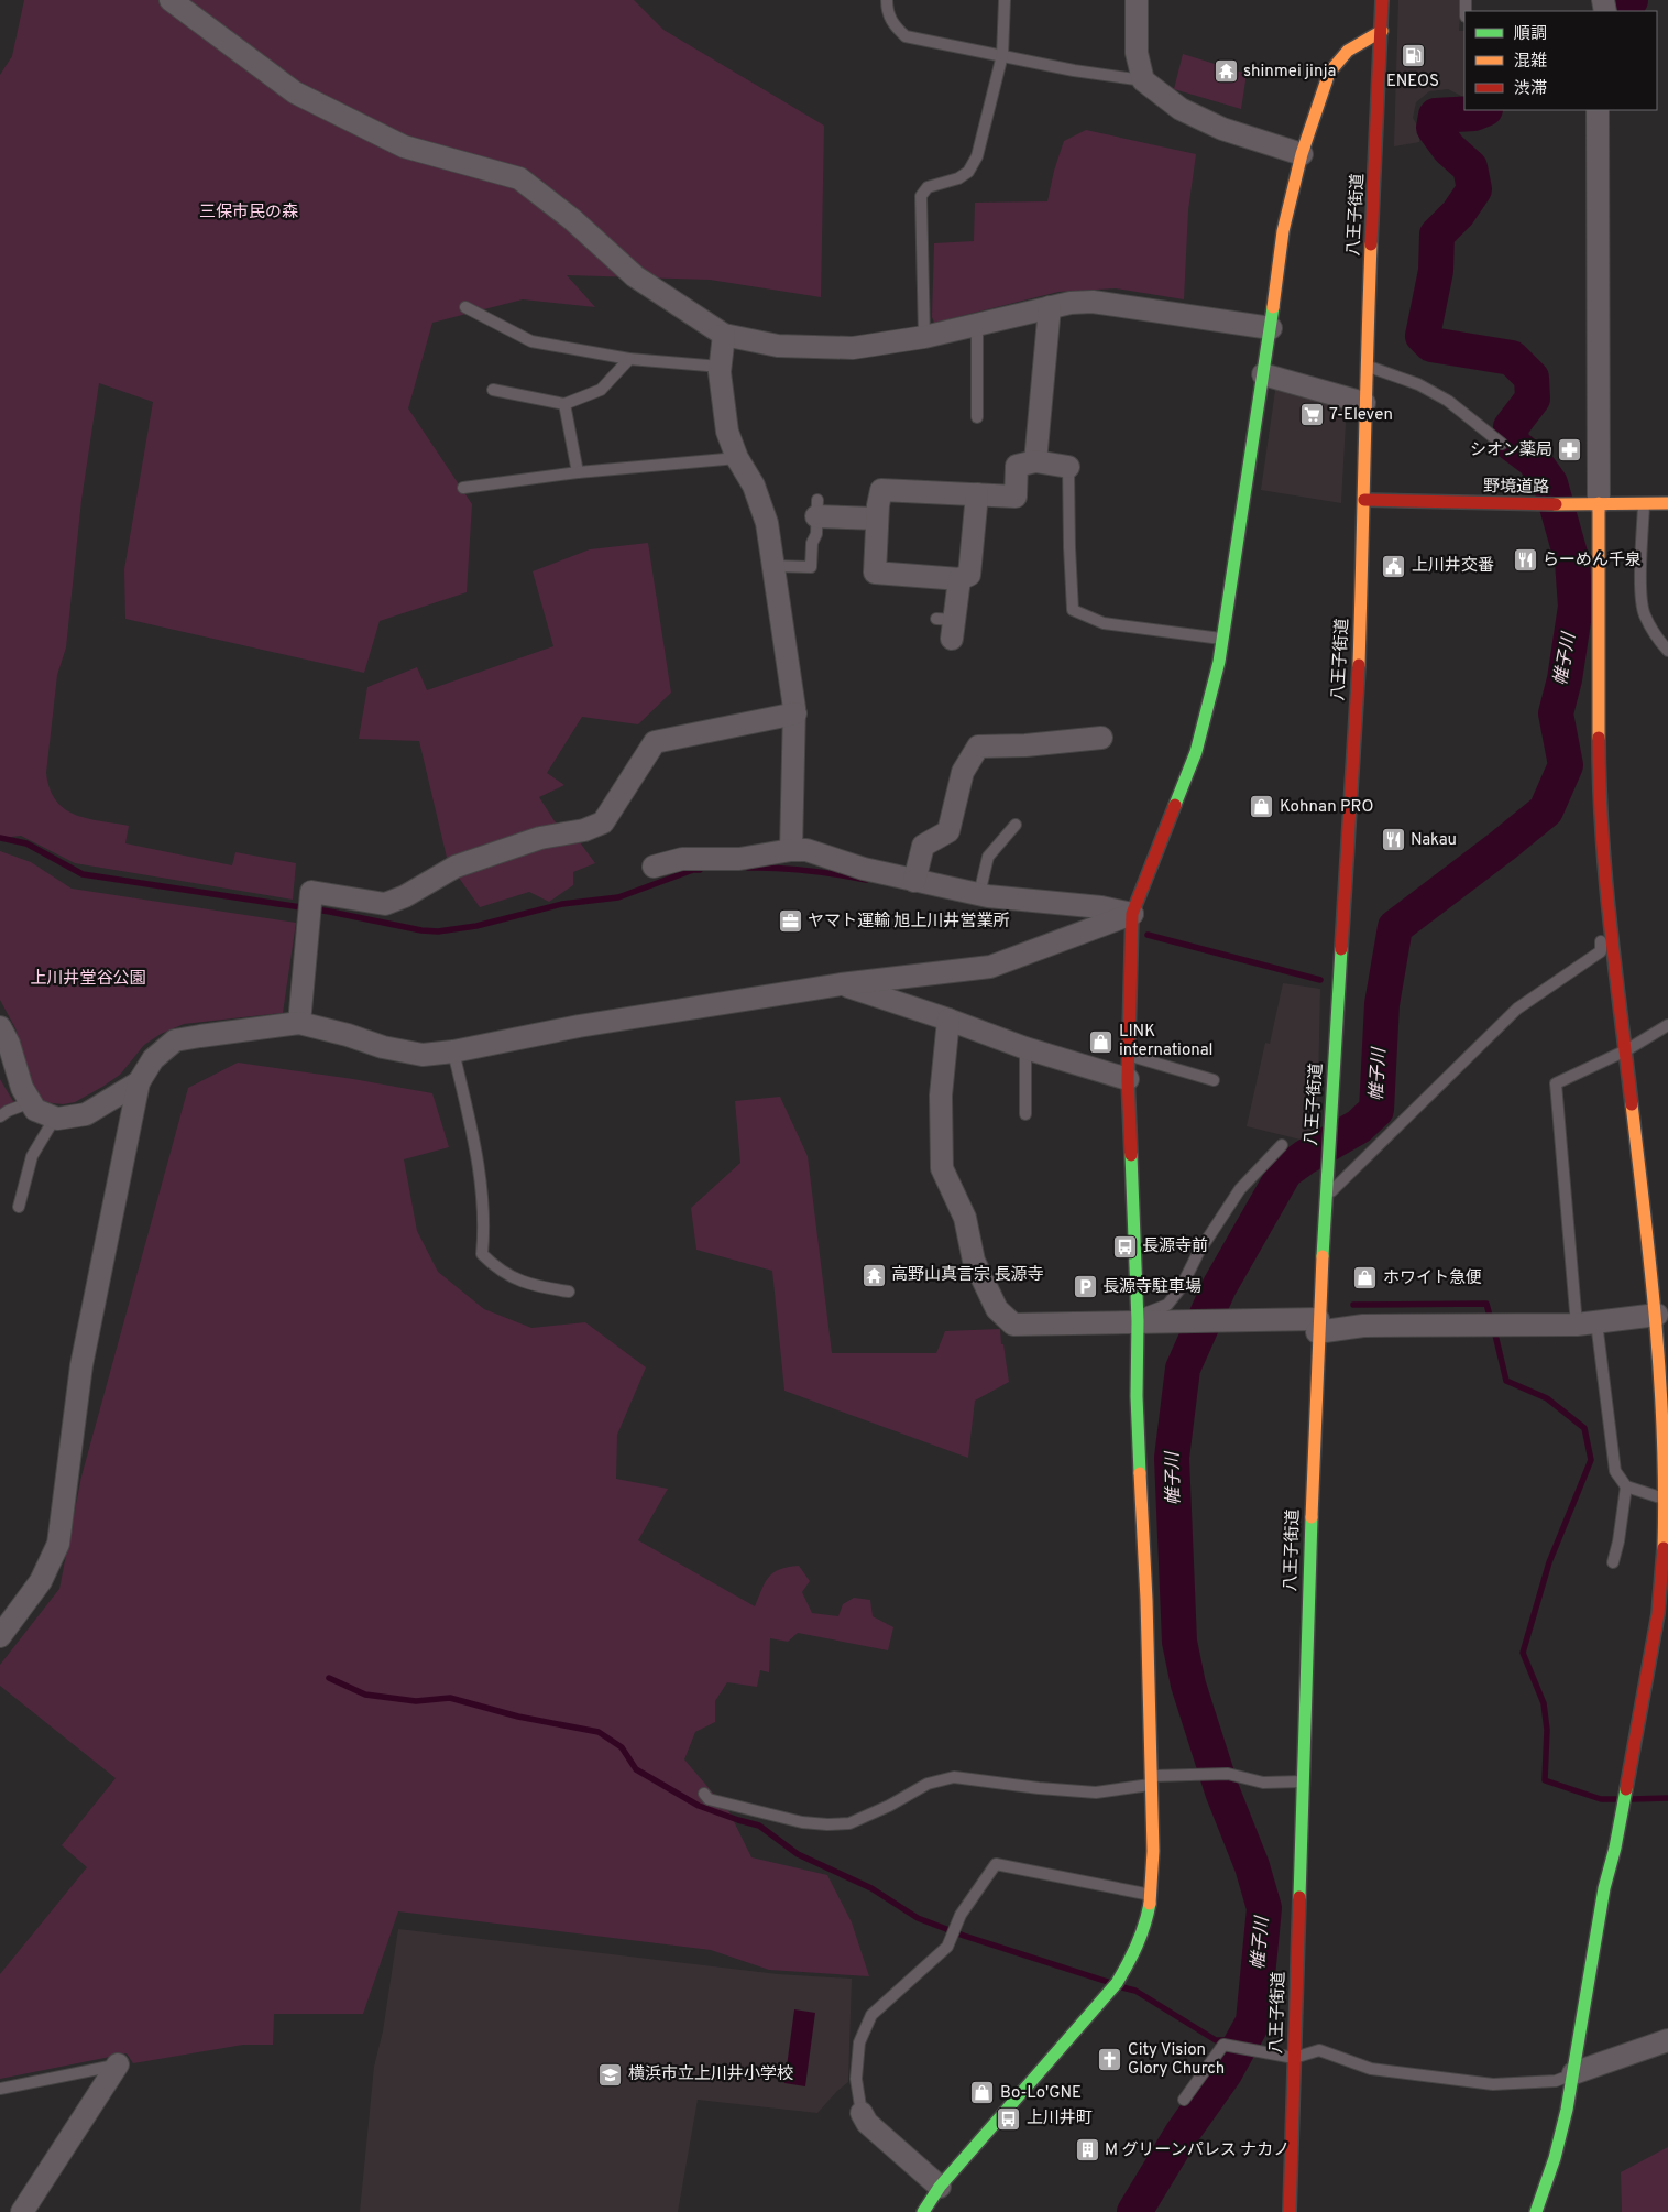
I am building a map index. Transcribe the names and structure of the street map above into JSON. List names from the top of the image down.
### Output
{
  "streets": {
    "main road": ["八王子街道", "野境道路"]
  },
  "crossings": [
    ["八王子街道", "野境道路"]
  ],
  "water": ["帷子川"],
  "parks": ["三保市民の森", "上川井堂谷公園"],
  "places": {
    "fuel station": ["ENEOS"],
    "temple": ["shinmei jinja", "高野山真言宗 長源寺"],
    "supermarket": ["7-Eleven"],
    "pharmacy": ["シオン薬局"],
    "restaurant": ["らーめん千泉", "Nakau"],
    "public building": ["上川井交番"],
    "shop": [
      "Kohnan PRO",
      "LINK international",
      "ホワイト急便",
      "Bo-Lo'GNE"
    ],
    "office": ["ヤマト運輸 旭上川井営業所"],
    "bus stop": ["長源寺前", "上川井町"],
    "parking": ["長源寺駐車場"],
    "church": ["City Vision Glory Church"],
    "school or university": ["横浜市立上川井小学校"],
    "building": ["M グリーンパレス ナカノ"]
  },
  "legend": ["順調", "混雑", "渋滞"]
}
